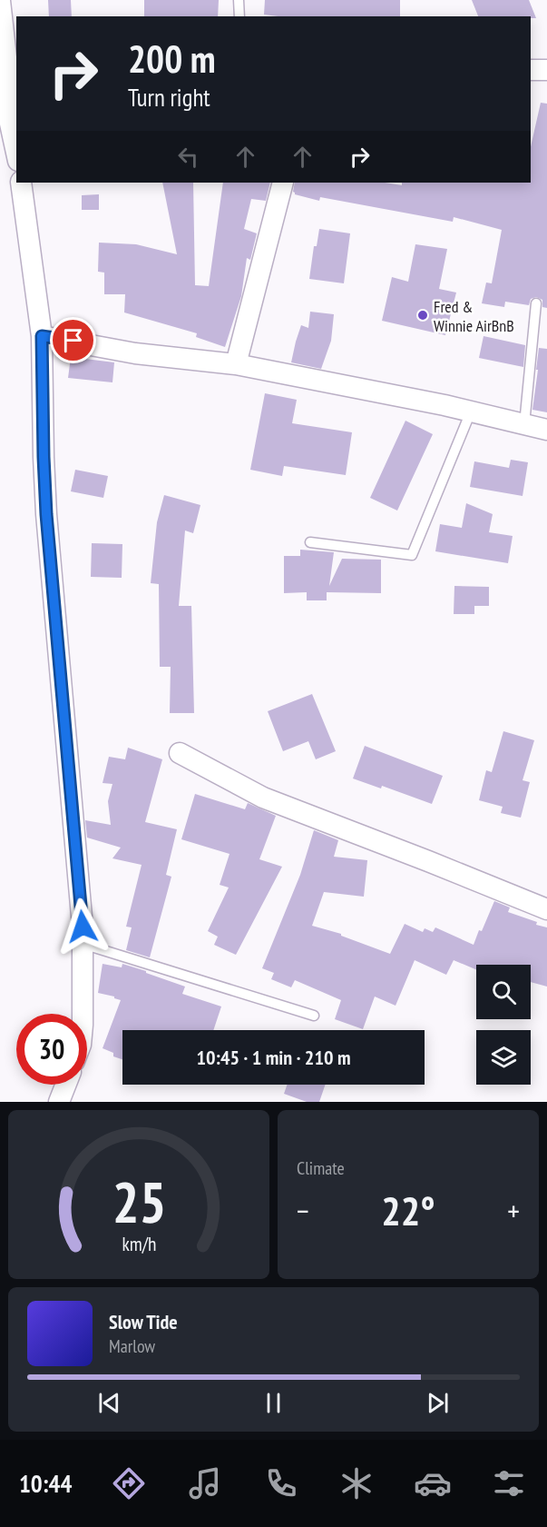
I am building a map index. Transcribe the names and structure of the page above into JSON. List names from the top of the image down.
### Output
{
  "places": ["Fred & Winnie AirBnB"],
  "page": {
    "turn": ["200 m", "Turn right"],
    "limit": "30",
    "trip": "10:45 · 1 min · 210 m",
    "tile": "Climate",
    "heat": ["−", "22°", "+"],
    "song": ["Slow Tide", "Marlow"],
    "tabs": "10:44",
    "gauge": ["25", "km/h"]
  }
}
